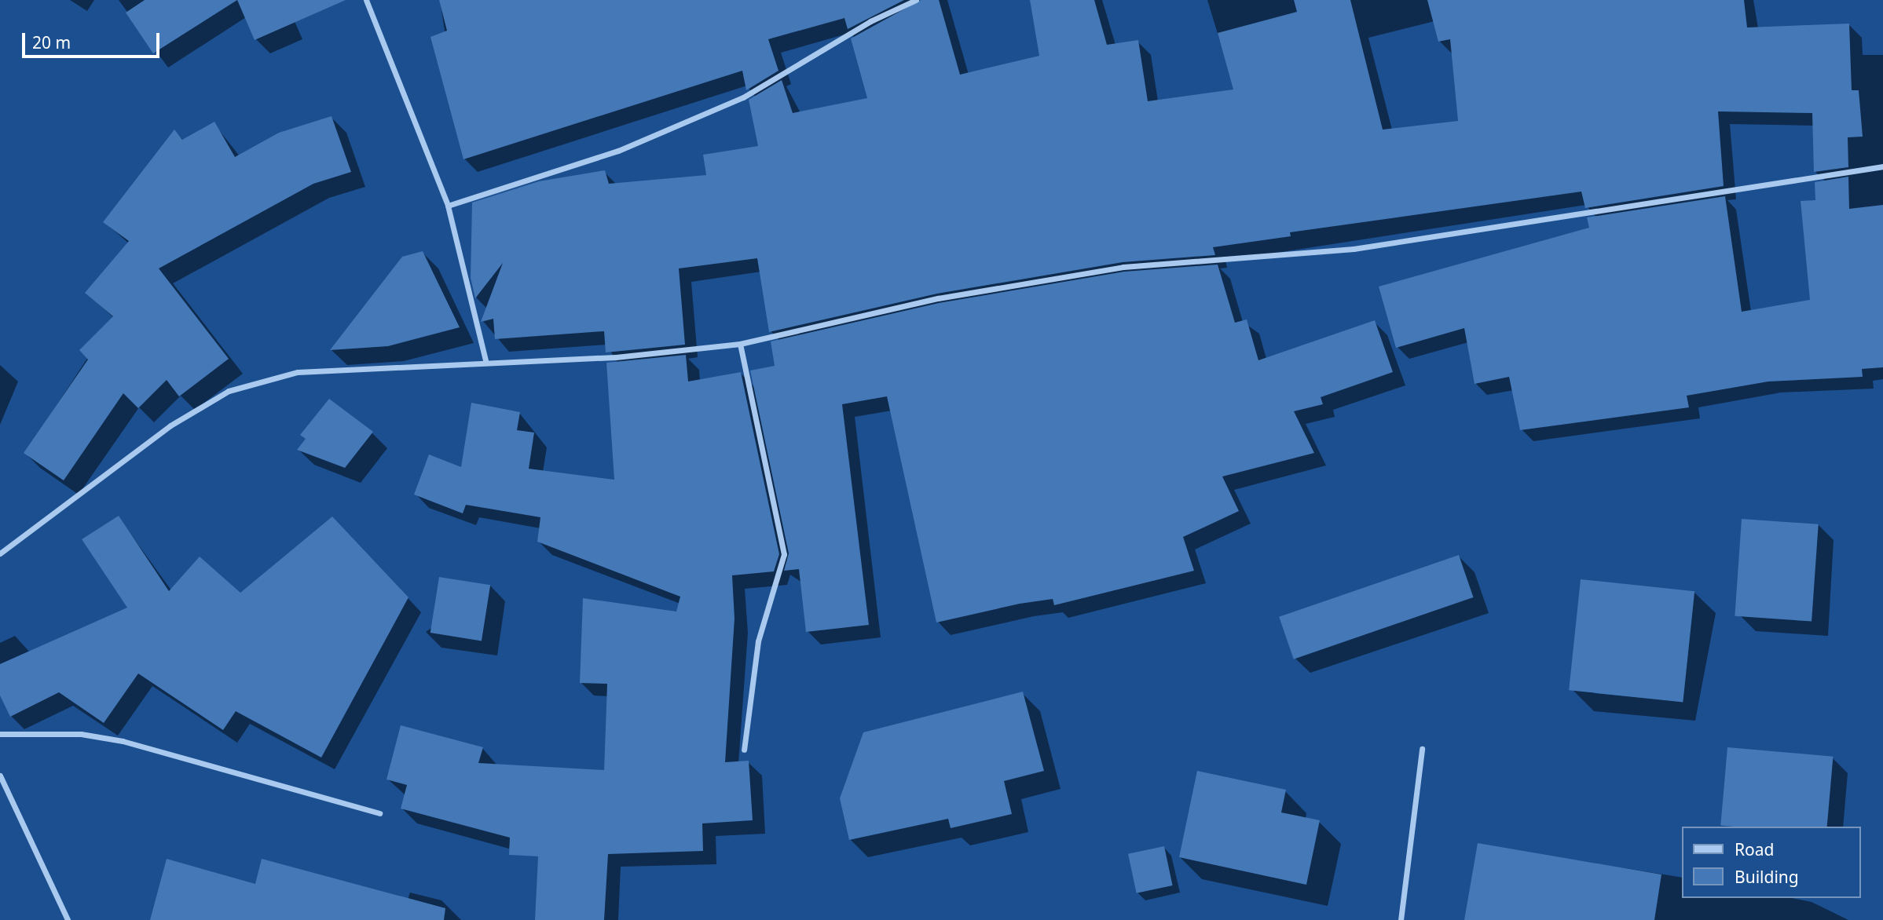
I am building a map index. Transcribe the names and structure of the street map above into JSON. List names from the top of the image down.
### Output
{
  "legend": ["Road", "Building"],
  "scale_bar": "20 m"
}
